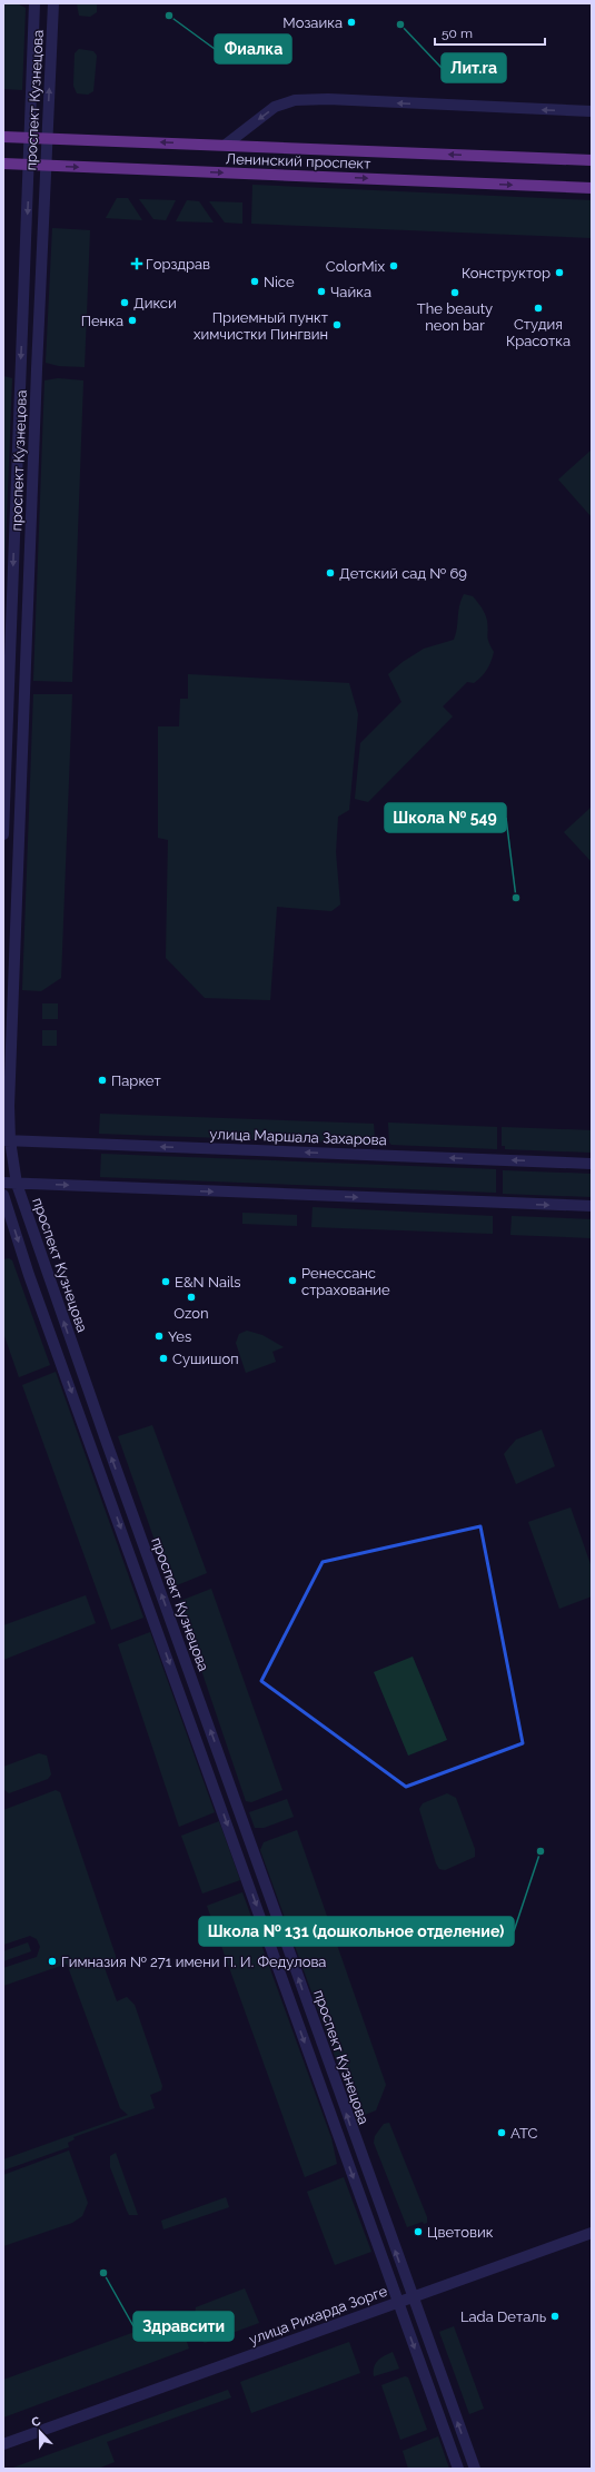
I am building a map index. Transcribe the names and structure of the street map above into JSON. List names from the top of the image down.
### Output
{
  "streets": {
    "main road": ["Ленинский проспект"],
    "street": ["проспект Кузнецова", "улица Маршала Захарова", "улица Рихарда Зорге"]
  },
  "crossings": [
    ["проспект Кузнецова", "Ленинский проспект"],
    ["проспект Кузнецова", "улица Маршала Захарова"],
    ["проспект Кузнецова", "улица Рихарда Зорге"]
  ],
  "places": {
    "other": [
      "Фиалка",
      "Мозаика",
      "Лит.ra",
      "ColorMix",
      "Конструктор",
      "Nice",
      "Чайка",
      "The beauty neon bar",
      "Дикси",
      "Студия Красотка",
      "Пенка",
      "Приемный пункт химчистки Пингвин",
      "Детский сад № 69",
      "Школа № 549",
      "Паркет",
      "Ренессанс страхование",
      "E&N Nails",
      "Ozon",
      "Yes",
      "Сушишоп",
      "Школа № 131 (дошкольное отделение)",
      "Гимназия № 271 имени П. И. Федулова",
      "АТС",
      "Цветовик",
      "Здравсити",
      "Lada Dеталь"
    ],
    "health": ["Горздрав"]
  },
  "scale_bar": "50 m",
  "north": "top"
}
